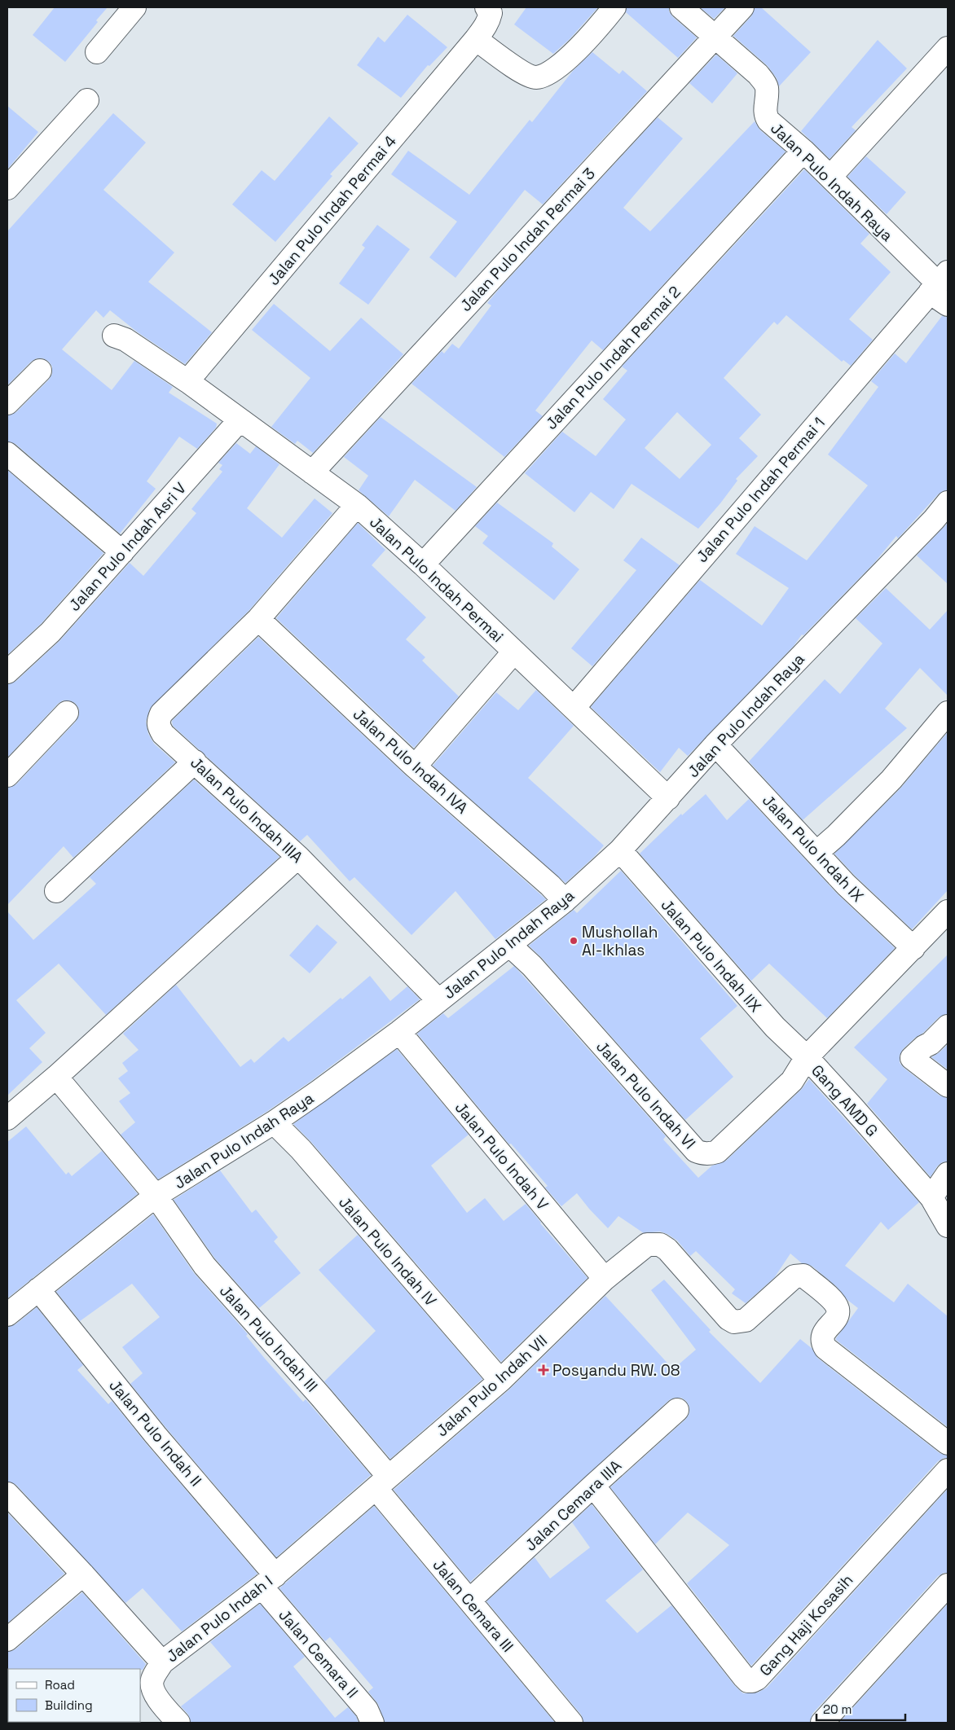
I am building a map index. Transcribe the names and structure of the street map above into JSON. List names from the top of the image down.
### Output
{
  "streets": {
    "street": [
      "Jalan Pulo Indah Raya",
      "Jalan Pulo Indah Permai 4",
      "Jalan Pulo Indah Permai 3",
      "Jalan Pulo Indah Permai 2",
      "Jalan Pulo Indah Permai 1",
      "Jalan Pulo Indah Asri V",
      "Jalan Pulo Indah Permai",
      "Jalan Pulo Indah IVA",
      "Jalan Pulo Indah IIIA",
      "Jalan Pulo Indah IX",
      "Jalan Pulo Indah IIX",
      "Jalan Pulo Indah VI",
      "Gang AMD G",
      "Jalan Pulo Indah V",
      "Jalan Pulo Indah IV",
      "Jalan Pulo Indah III",
      "Jalan Pulo Indah VII",
      "Jalan Pulo Indah II",
      "Jalan Cemara IIIA",
      "Jalan Cemara III",
      "Jalan Pulo Indah I",
      "Gang Haji Kosasih",
      "Jalan Cemara II"
    ]
  },
  "crossings": [
    ["Jalan Pulo Indah Raya", "Jalan Pulo Indah Permai 3"],
    ["Jalan Pulo Indah Raya", "Jalan Pulo Indah Permai 2"],
    ["Jalan Pulo Indah Raya", "Jalan Pulo Indah Permai 1"],
    ["Jalan Pulo Indah Raya", "Jalan Pulo Indah Permai"],
    ["Jalan Pulo Indah Raya", "Jalan Pulo Indah IVA"],
    ["Jalan Pulo Indah Raya", "Jalan Pulo Indah IIIA"],
    ["Jalan Pulo Indah Raya", "Jalan Pulo Indah IX"],
    ["Jalan Pulo Indah Raya", "Jalan Pulo Indah IIX"],
    ["Jalan Pulo Indah Raya", "Jalan Pulo Indah VI"],
    ["Jalan Pulo Indah Raya", "Jalan Pulo Indah V"],
    ["Jalan Pulo Indah Raya", "Jalan Pulo Indah IV"],
    ["Jalan Pulo Indah Raya", "Jalan Pulo Indah III"],
    ["Jalan Pulo Indah Raya", "Jalan Pulo Indah II"],
    ["Jalan Pulo Indah Permai 4", "Jalan Pulo Indah Permai"],
    ["Jalan Pulo Indah Permai 3", "Jalan Pulo Indah Permai"],
    ["Jalan Pulo Indah Permai 2", "Jalan Pulo Indah Permai"],
    ["Jalan Pulo Indah Permai 1", "Jalan Pulo Indah Permai"],
    ["Jalan Pulo Indah Asri V", "Jalan Pulo Indah Permai"],
    ["Jalan Pulo Indah IVA", "Jalan Pulo Indah IIIA"],
    ["Jalan Pulo Indah IX", "Gang AMD G"],
    ["Jalan Pulo Indah IIX", "Jalan Pulo Indah VI"],
    ["Jalan Pulo Indah IIX", "Gang AMD G"],
    ["Jalan Pulo Indah VI", "Gang AMD G"],
    ["Jalan Pulo Indah V", "Jalan Pulo Indah VII"],
    ["Jalan Pulo Indah IV", "Jalan Pulo Indah VII"],
    ["Jalan Pulo Indah III", "Jalan Pulo Indah VII"],
    ["Jalan Pulo Indah III", "Jalan Cemara III"],
    ["Jalan Pulo Indah III", "Jalan Pulo Indah I"],
    ["Jalan Pulo Indah VII", "Jalan Cemara III"],
    ["Jalan Pulo Indah VII", "Jalan Pulo Indah I"],
    ["Jalan Pulo Indah II", "Jalan Pulo Indah I"],
    ["Jalan Pulo Indah II", "Jalan Cemara II"],
    ["Jalan Cemara IIIA", "Jalan Cemara III"],
    ["Jalan Cemara IIIA", "Gang Haji Kosasih"],
    ["Jalan Cemara III", "Jalan Pulo Indah I"],
    ["Jalan Pulo Indah I", "Jalan Cemara II"]
  ],
  "places": {
    "other": ["Mushollah Al-Ikhlas"],
    "health": ["Posyandu RW. 08"]
  },
  "legend": ["Road", "Building"],
  "scale_bar": "20 m"
}
